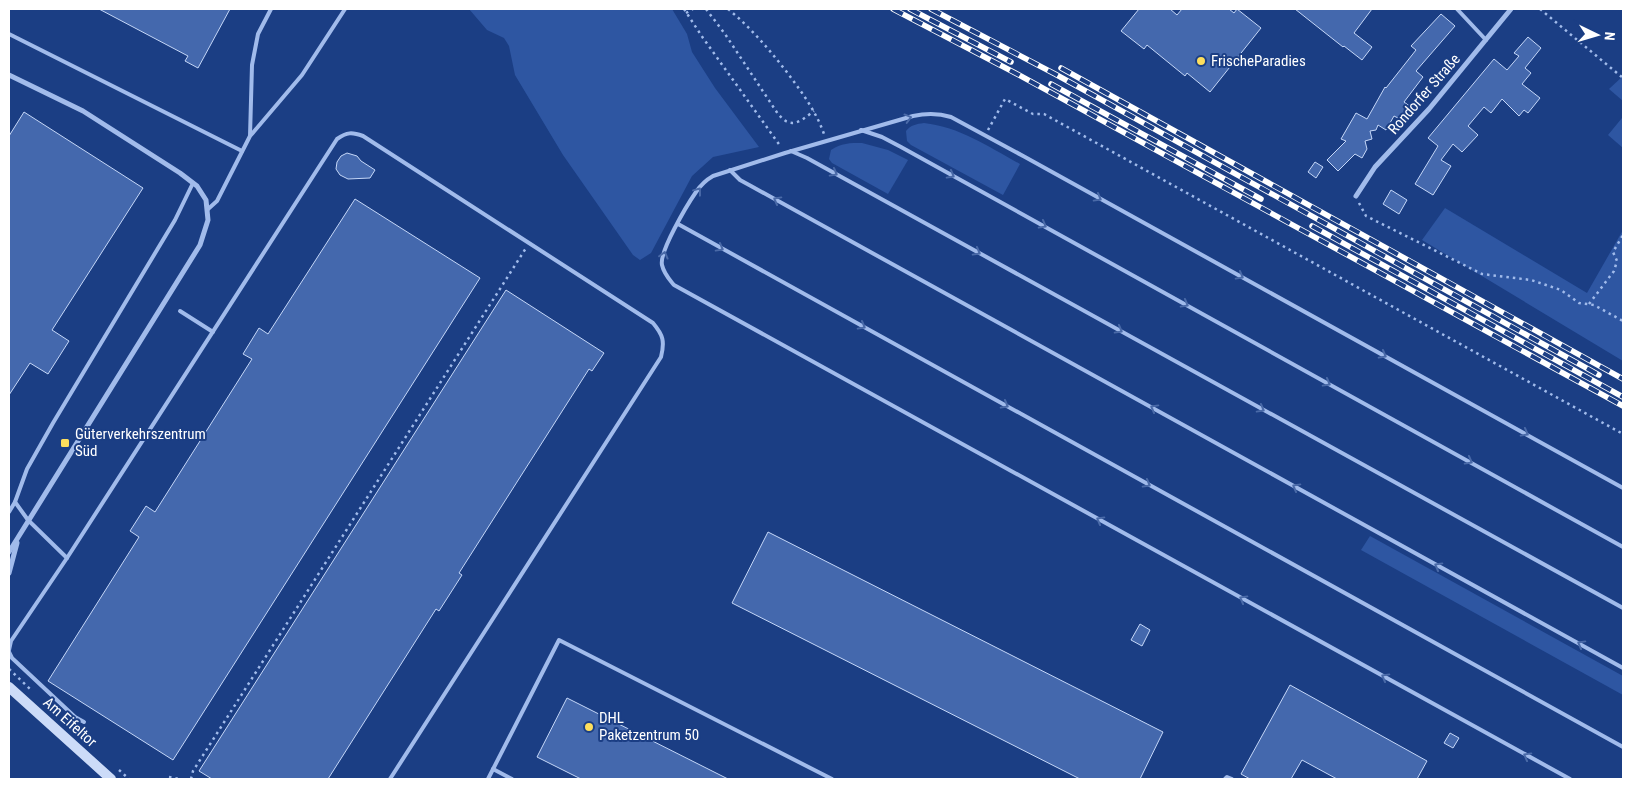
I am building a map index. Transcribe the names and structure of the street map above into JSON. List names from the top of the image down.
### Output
{
  "streets": {
    "main road": ["Am Eifeltor"],
    "street": ["Rondorfer Straße"]
  },
  "places": {
    "other": ["FrischeParadies", "DHL Paketzentrum 50"],
    "transit": ["Güterverkehrszentrum Süd"]
  },
  "north": "right"
}
